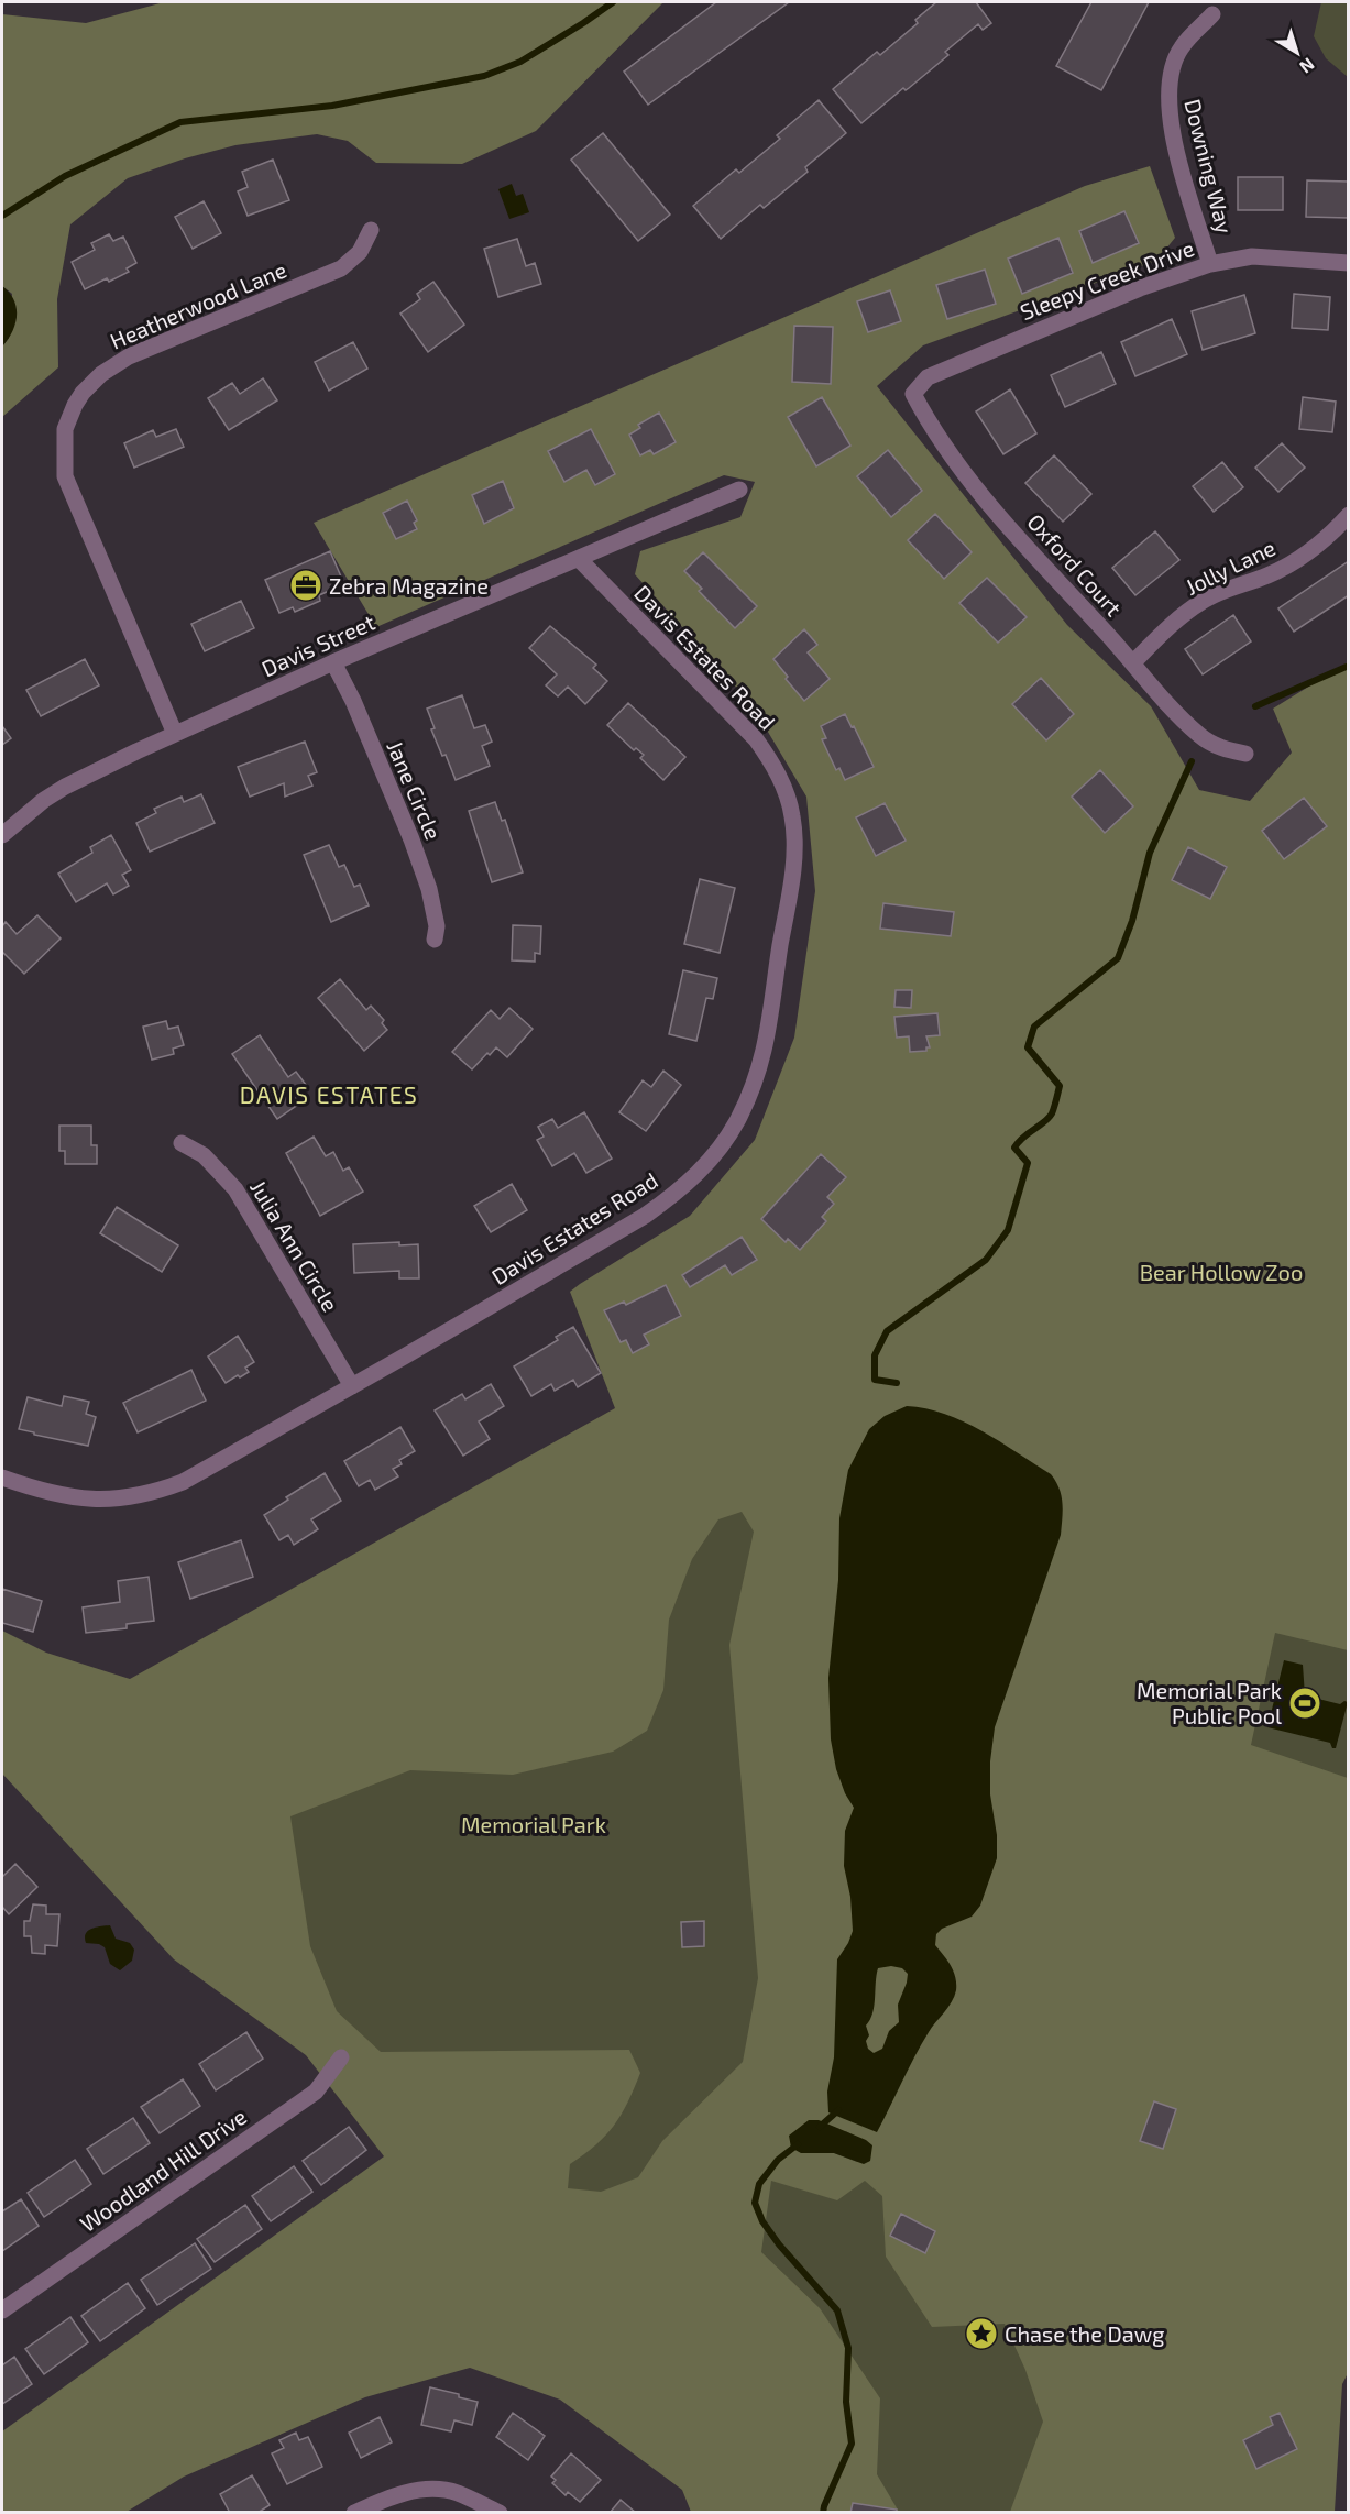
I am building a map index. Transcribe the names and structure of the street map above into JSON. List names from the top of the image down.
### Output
{
  "streets": {
    "street": [
      "Downing Way",
      "Sleepy Creek Drive",
      "Heatherwood Lane",
      "Oxford Court",
      "Jolly Lane",
      "Davis Street",
      "Davis Estates Road",
      "Jane Circle",
      "Julia Ann Circle",
      "Woodland Hill Drive"
    ]
  },
  "crossings": [
    ["Downing Way", "Sleepy Creek Drive"],
    ["Sleepy Creek Drive", "Oxford Court"],
    ["Heatherwood Lane", "Davis Street"],
    ["Oxford Court", "Jolly Lane"],
    ["Davis Street", "Davis Estates Road"],
    ["Davis Street", "Jane Circle"],
    ["Davis Estates Road", "Julia Ann Circle"]
  ],
  "districts": ["DAVIS ESTATES"],
  "parks": ["Bear Hollow Zoo", "Memorial Park"],
  "places": {
    "office": ["Zebra Magazine"],
    "sports": ["Memorial Park Public Pool"],
    "place": ["Chase the Dawg"]
  },
  "north": "bottom right"
}
